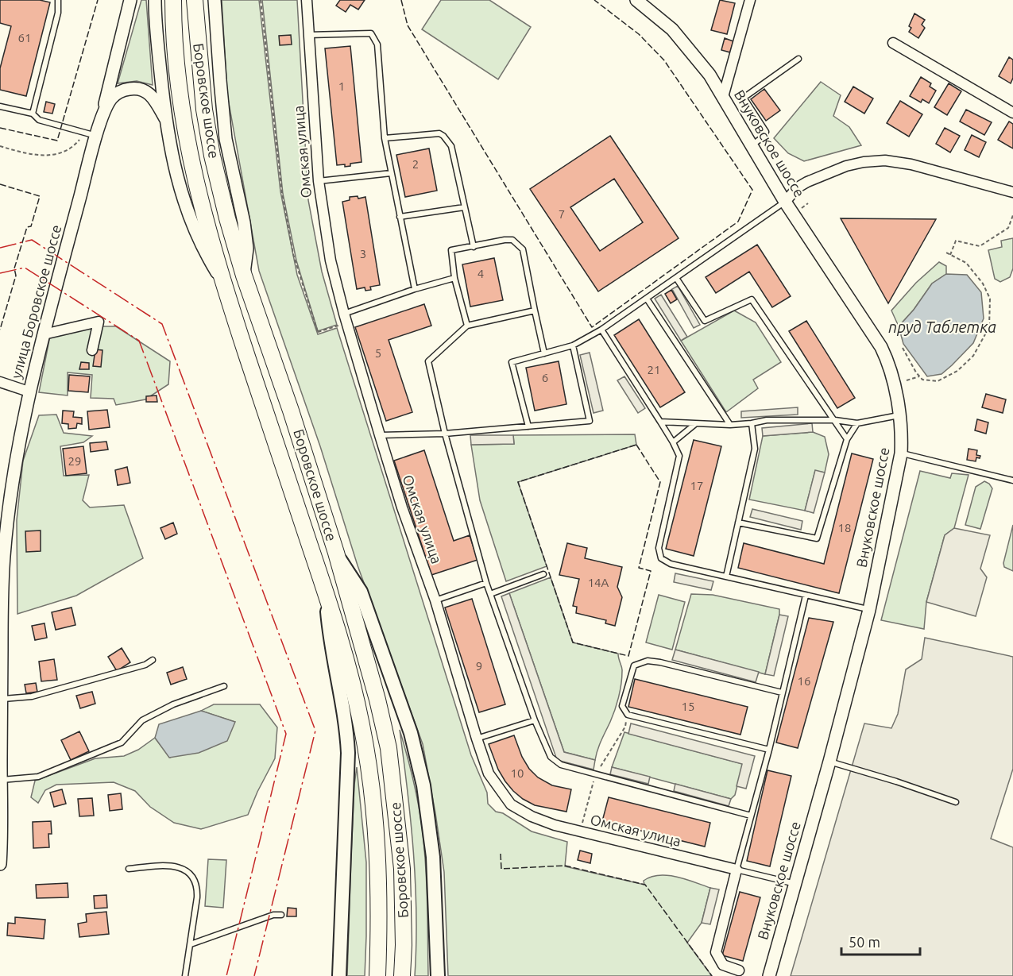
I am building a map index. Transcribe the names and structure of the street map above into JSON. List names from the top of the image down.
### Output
{
  "streets": {
    "main road": ["Боровское шоссе"],
    "street": ["Внуковское шоссе", "Омская улица", "улица Боровское шоссе"]
  },
  "water": ["пруд Таблетка"],
  "house_numbers": [
    "61",
    "1",
    "2",
    "7",
    "3",
    "4",
    "5",
    "21",
    "6",
    "29",
    "17",
    "18",
    "14А",
    "9",
    "16",
    "15",
    "10"
  ],
  "scale_bar": "50 m"
}
